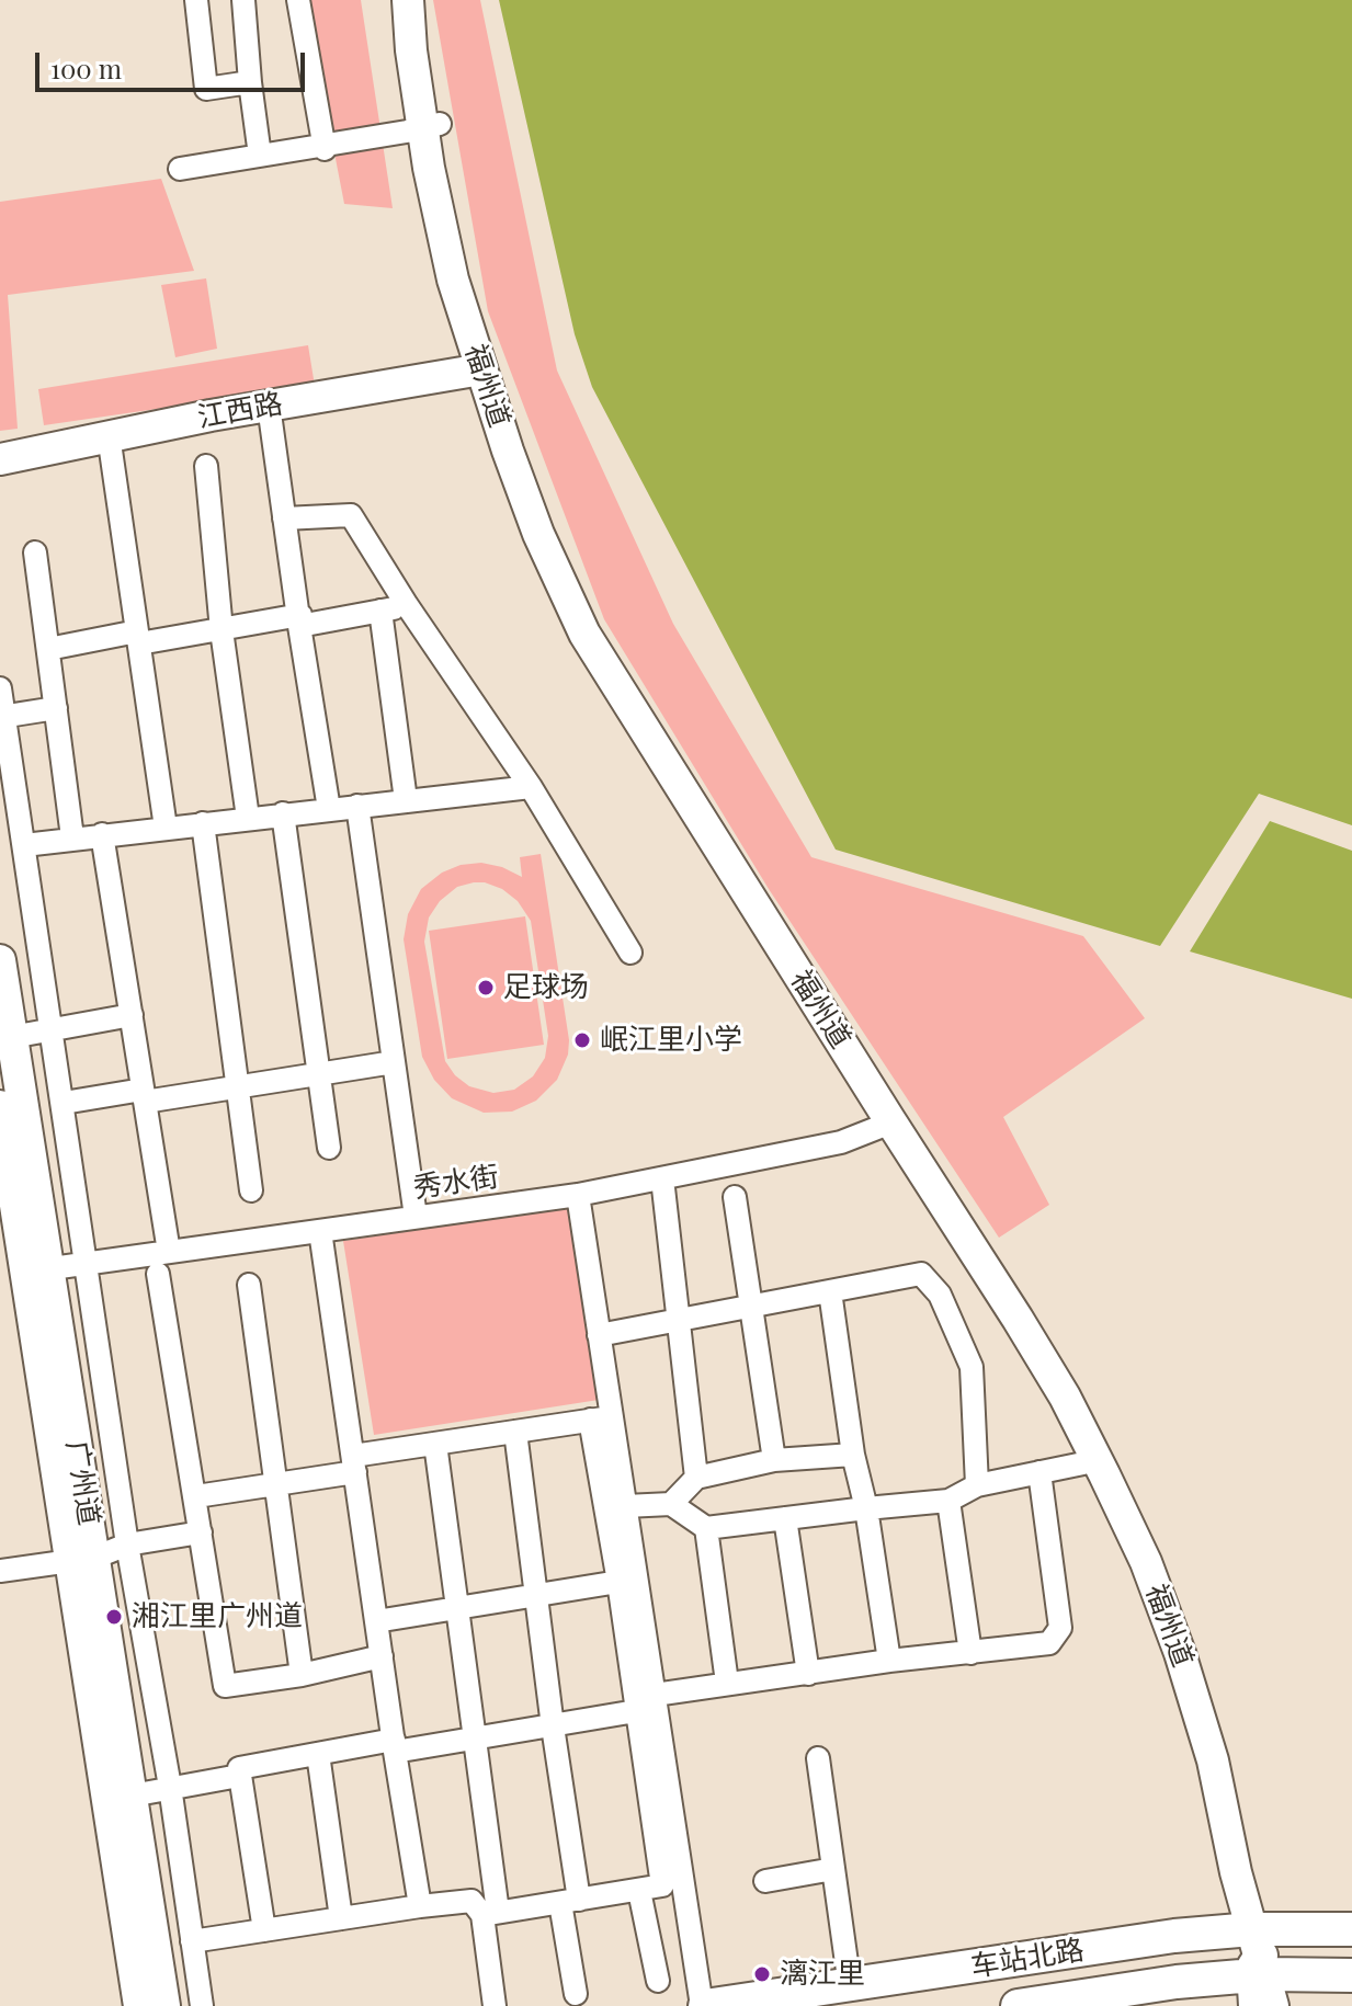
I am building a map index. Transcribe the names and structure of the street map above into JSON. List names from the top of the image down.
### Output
{
  "streets": {
    "main road": [
      "福州道",
      "江西路",
      "广州道",
      "车站北路"
    ],
    "street": ["秀水街"]
  },
  "crossings": [
    ["福州道", "江西路"],
    ["福州道", "秀水街"],
    ["福州道", "车站北路"],
    ["秀水街", "广州道"]
  ],
  "places": [
    "足球场",
    "岷江里小学",
    "湘江里广州道",
    "漓江里"
  ],
  "scale_bar": "100 m"
}
